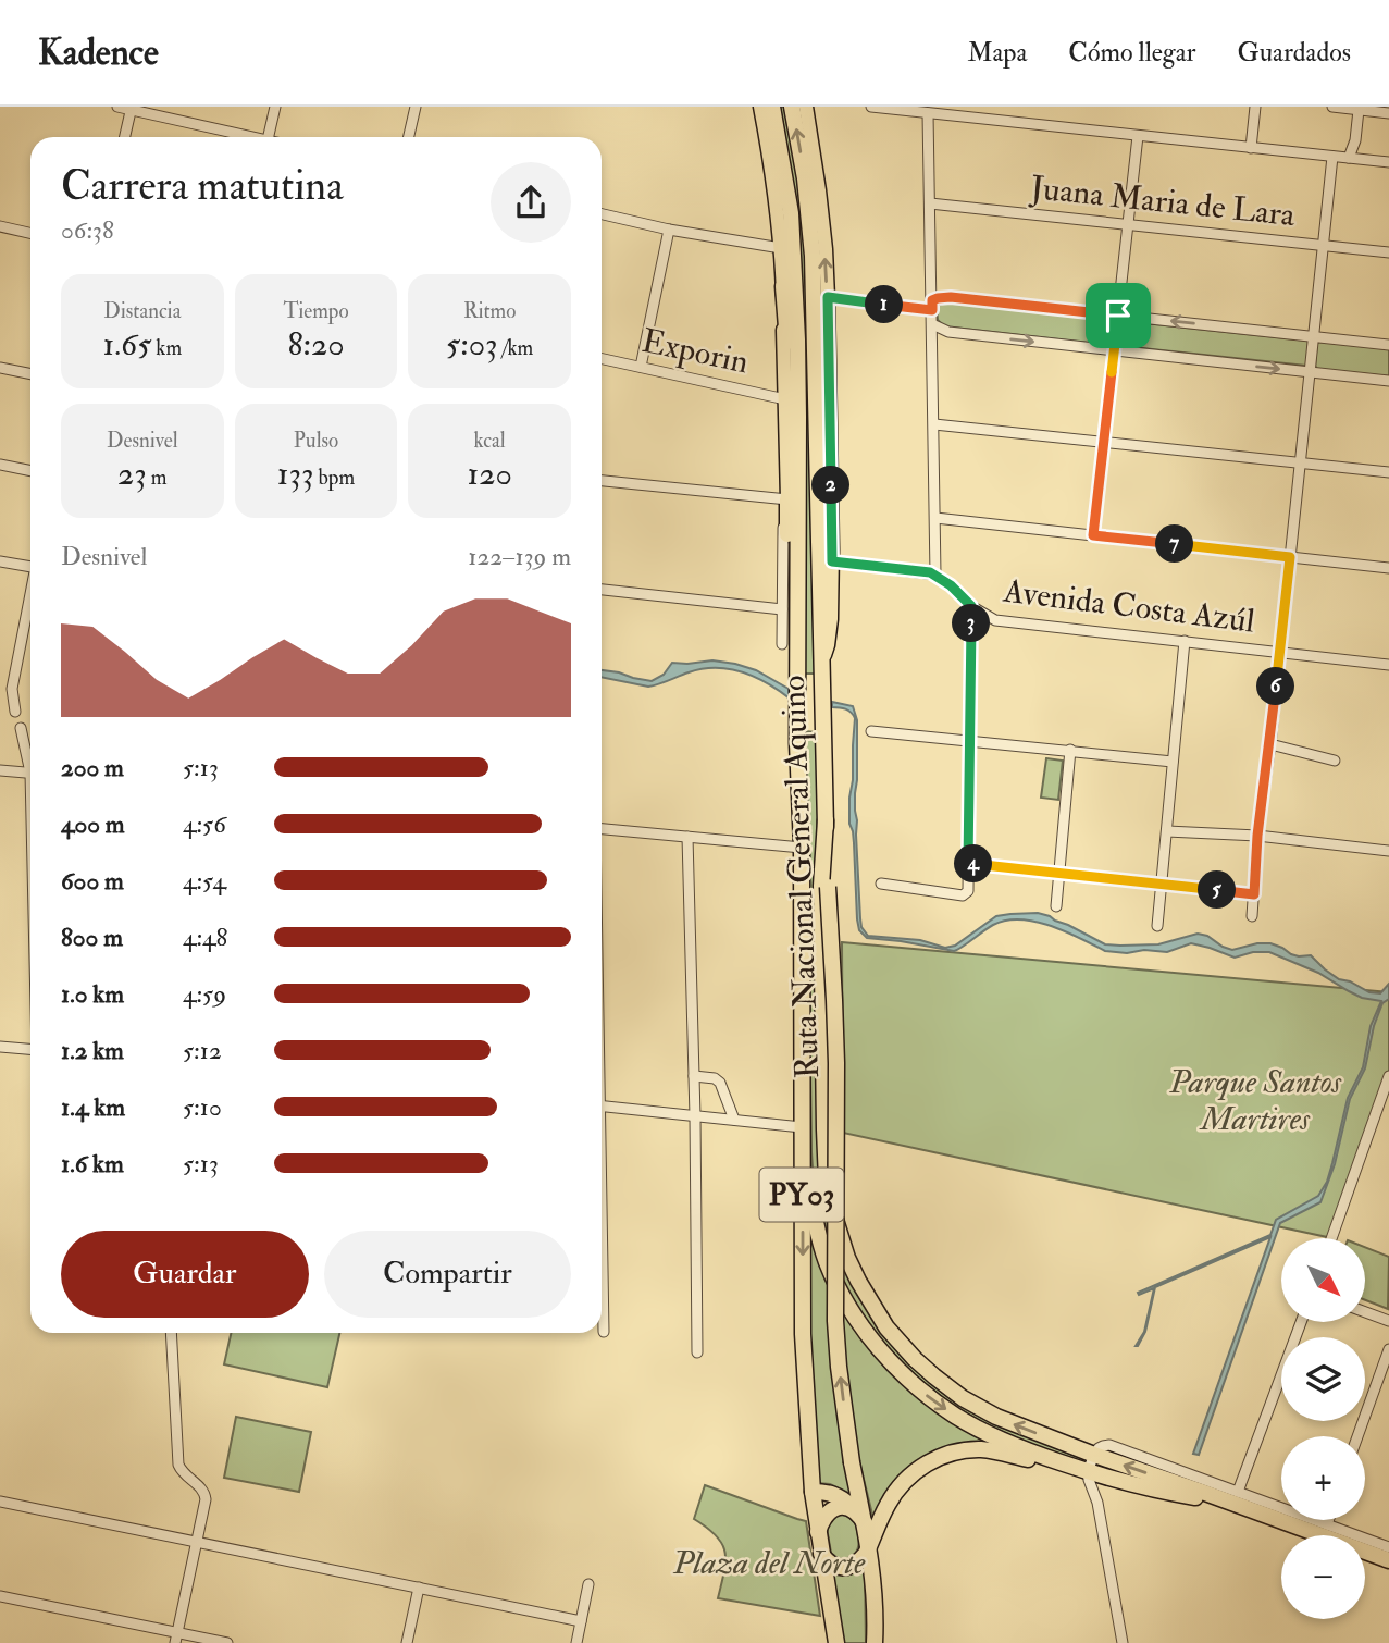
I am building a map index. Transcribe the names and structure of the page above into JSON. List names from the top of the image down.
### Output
{
  "streets": {
    "highway": ["Ruta Nacional General Aquino", "PY03"],
    "street": ["Juana Maria de Lara", "Exporin", "Avenida Costa Azúl"]
  },
  "crossings": [
    ["Exporin", "PY03"],
    ["Ruta Nacional General Aquino", "PY03"]
  ],
  "parks": ["Parque Santos Martires", "Plaza del Norte"],
  "north": "bottom right",
  "page": {
    "header": "Kadence",
    "nav": ["Mapa", "Cómo llegar", "Guardados"],
    "heading": ["Carrera matutina", "06:38"],
    "stats": [
      ["Distancia", "1.65 km"],
      ["Tiempo", "8:20"],
      ["Ritmo", "5:03 /km"],
      ["Desnivel", "23 m"],
      ["Pulso", "133 bpm"],
      ["kcal", "120"]
    ],
    "pins": [
      "1",
      "2",
      "7",
      "3",
      "6",
      "4",
      "5"
    ],
    "chart": ["Desnivel", "122–139 m"],
    "list": [
      {
        "name": "200 m",
        "note": "5:13"
      },
      {
        "name": "400 m",
        "note": "4:56"
      },
      {
        "name": "600 m",
        "note": "4:54"
      },
      {
        "name": "800 m",
        "note": "4:48"
      },
      {
        "name": "1.0 km",
        "note": "4:59"
      },
      {
        "name": "1.2 km",
        "note": "5:12"
      },
      {
        "name": "1.4 km",
        "note": "5:10"
      },
      {
        "name": "1.6 km",
        "note": "5:13"
      }
    ],
    "buttons": ["Guardar", "Compartir"],
    "map_buttons": ["+", "−"]
  }
}
